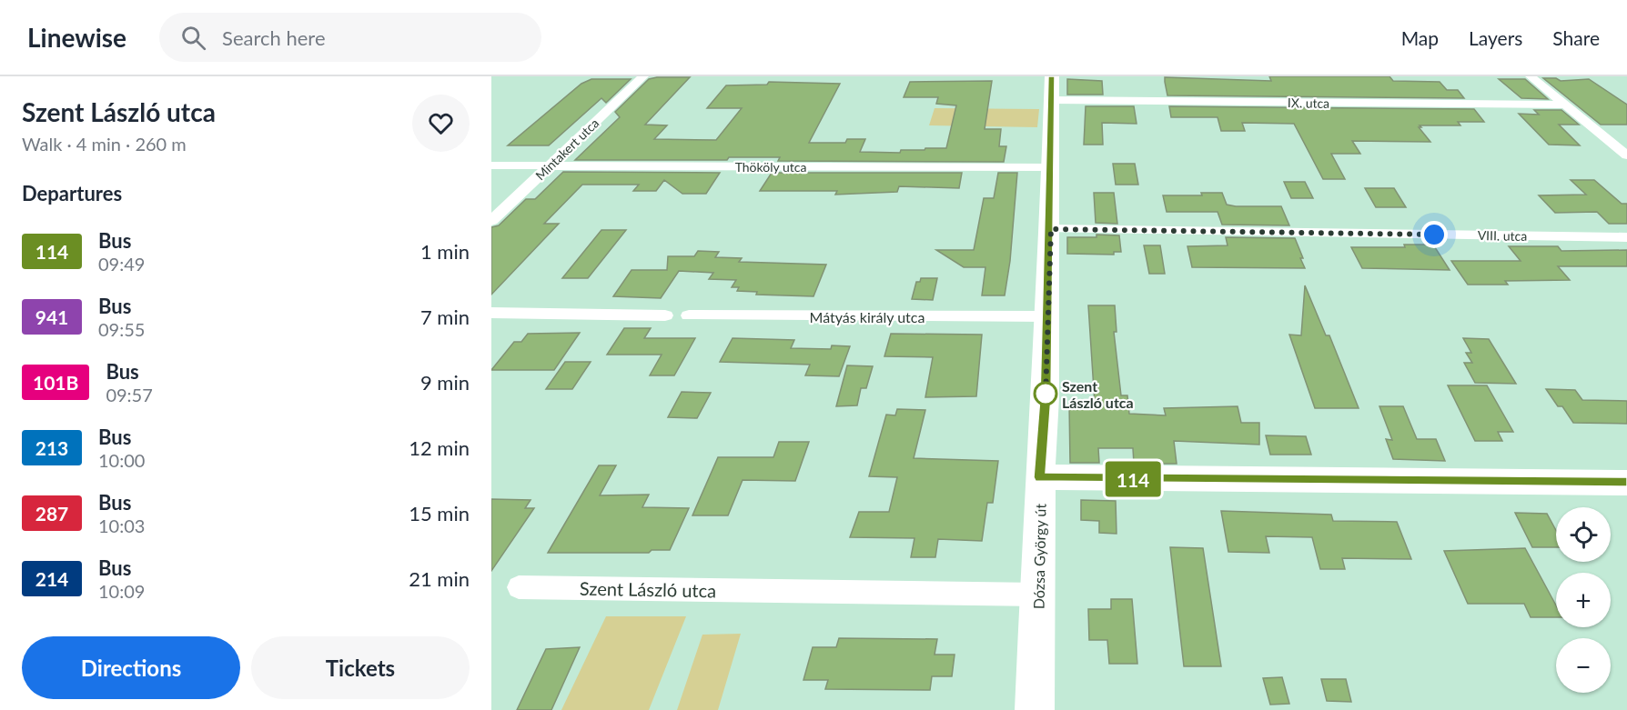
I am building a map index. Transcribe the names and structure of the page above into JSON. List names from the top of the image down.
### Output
{
  "streets": {
    "street": [
      "IX. utca",
      "Mintakert utca",
      "Thököly utca",
      "VIII. utca",
      "Mátyás király utca",
      "Dózsa György út",
      "Szent László utca"
    ]
  },
  "crossings": [
    ["IX. utca", "Dózsa György út"],
    ["Mintakert utca", "Thököly utca"],
    ["Thököly utca", "Dózsa György út"],
    ["VIII. utca", "Dózsa György út"],
    ["Mátyás király utca", "Dózsa György út"],
    ["Dózsa György út", "Szent László utca"]
  ],
  "places": ["Szent László utca"],
  "lines": ["bus line 114"],
  "page": {
    "header": "Linewise",
    "search": "Search here",
    "nav": ["Map", "Layers", "Share"],
    "heading": [
      ["Szent László utca", "Walk · 4 min · 260 m"],
      "Departures"
    ],
    "on_map": "114",
    "list": [
      {
        "mark": "114",
        "name": "Bus",
        "note": "09:49",
        "value": "1 min"
      },
      {
        "mark": "941",
        "name": "Bus",
        "note": "09:55",
        "value": "7 min"
      },
      {
        "mark": "101B",
        "name": "Bus",
        "note": "09:57",
        "value": "9 min"
      },
      {
        "mark": "213",
        "name": "Bus",
        "note": "10:00",
        "value": "12 min"
      },
      {
        "mark": "287",
        "name": "Bus",
        "note": "10:03",
        "value": "15 min"
      },
      {
        "mark": "214",
        "name": "Bus",
        "note": "10:09",
        "value": "21 min"
      }
    ],
    "map_buttons": ["+", "−"],
    "buttons": ["Directions", "Tickets"]
  }
}
